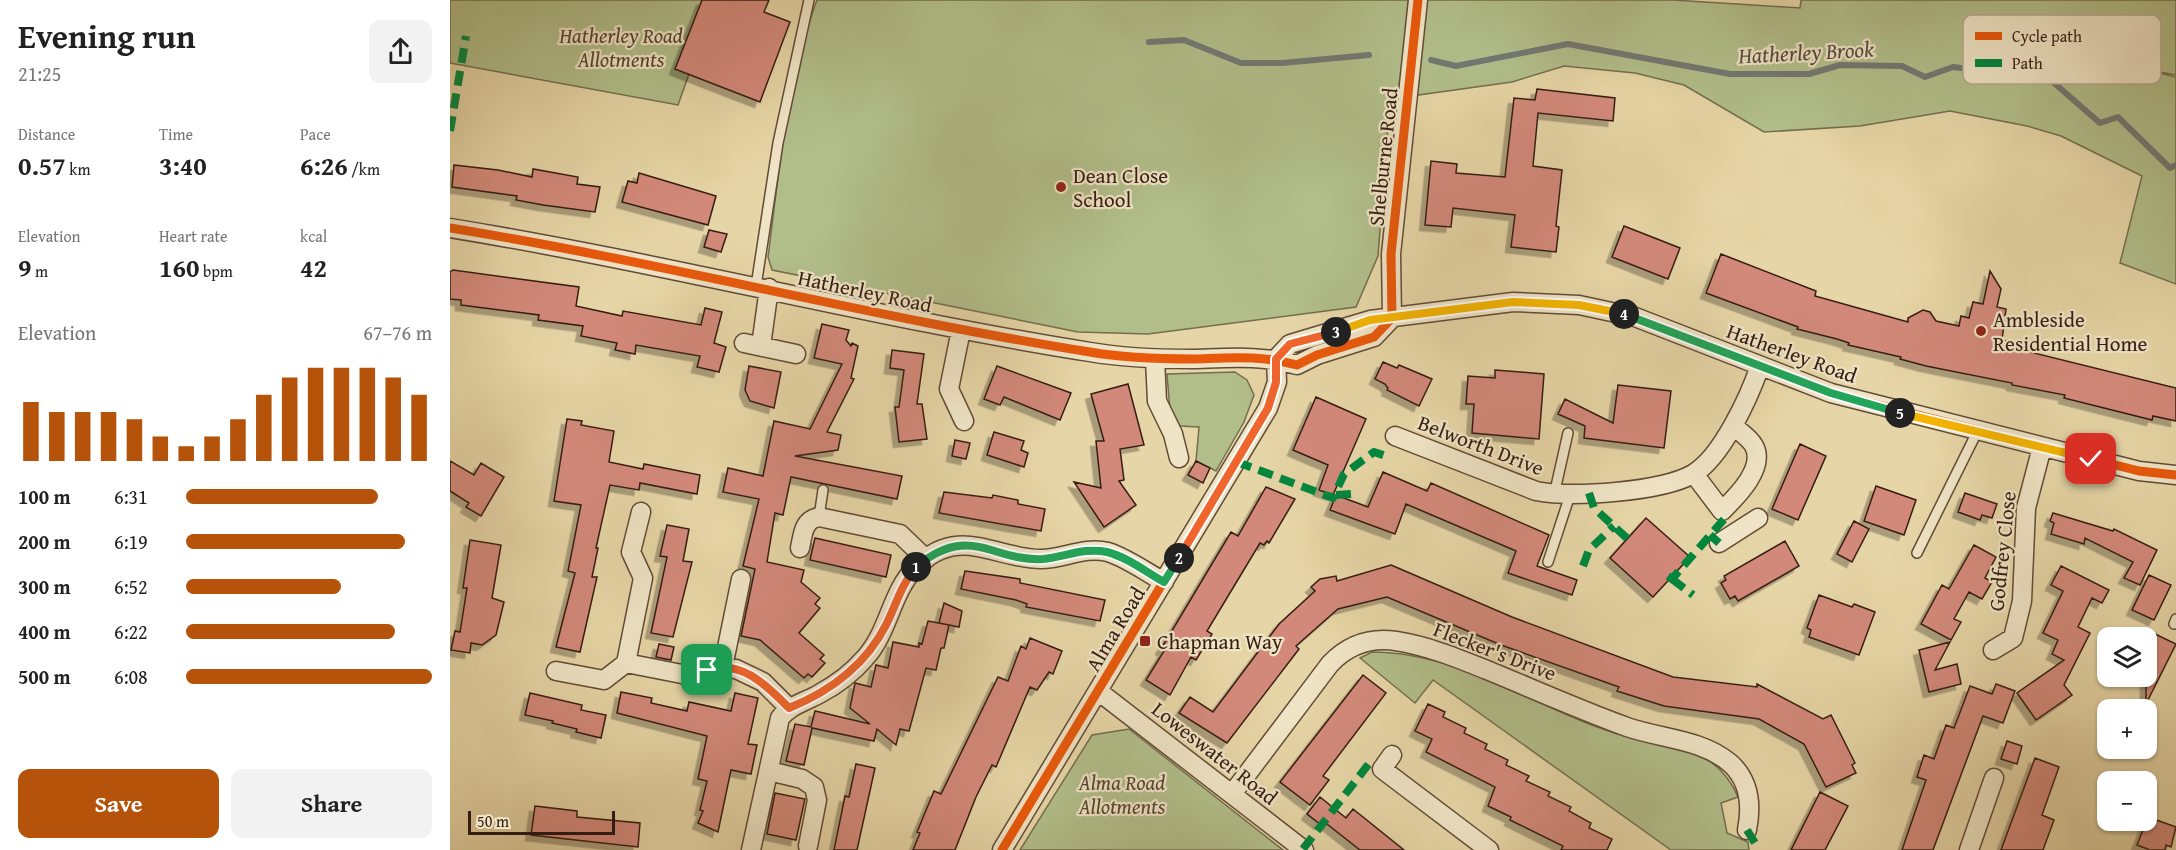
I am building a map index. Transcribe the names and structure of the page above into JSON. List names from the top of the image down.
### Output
{
  "streets": {
    "street": [
      "Shelburne Road",
      "Hatherley Road",
      "Belworth Drive",
      "Godfrey Close",
      "Alma Road",
      "Flecker's Drive",
      "Loweswater Road"
    ]
  },
  "crossings": [
    ["Shelburne Road", "Hatherley Road"],
    ["Hatherley Road", "Godfrey Close"],
    ["Hatherley Road", "Alma Road"],
    ["Alma Road", "Loweswater Road"],
    ["Flecker's Drive", "Loweswater Road"]
  ],
  "water": ["Hatherley Brook"],
  "parks": ["Hatherley Road Allotments", "Alma Road Allotments"],
  "places": {
    "other": ["Dean Close School", "Ambleside Residential Home"],
    "transit": ["Chapman Way"]
  },
  "legend": ["Cycle path", "Path"],
  "scale_bar": "50 m",
  "page": {
    "heading": ["Evening run", "21:25"],
    "stats": [
      ["Distance", "0.57 km"],
      ["Time", "3:40"],
      ["Pace", "6:26 /km"],
      ["Elevation", "9 m"],
      ["Heart rate", "160 bpm"],
      ["kcal", "42"]
    ],
    "pins": [
      "4",
      "3",
      "5",
      "2",
      "1"
    ],
    "chart": ["Elevation", "67–76 m"],
    "list": [
      {
        "name": "100 m",
        "note": "6:31"
      },
      {
        "name": "200 m",
        "note": "6:19"
      },
      {
        "name": "300 m",
        "note": "6:52"
      },
      {
        "name": "400 m",
        "note": "6:22"
      },
      {
        "name": "500 m",
        "note": "6:08"
      }
    ],
    "map_buttons": ["+", "−"],
    "buttons": ["Save", "Share"],
    "scale": "50 m"
  }
}
